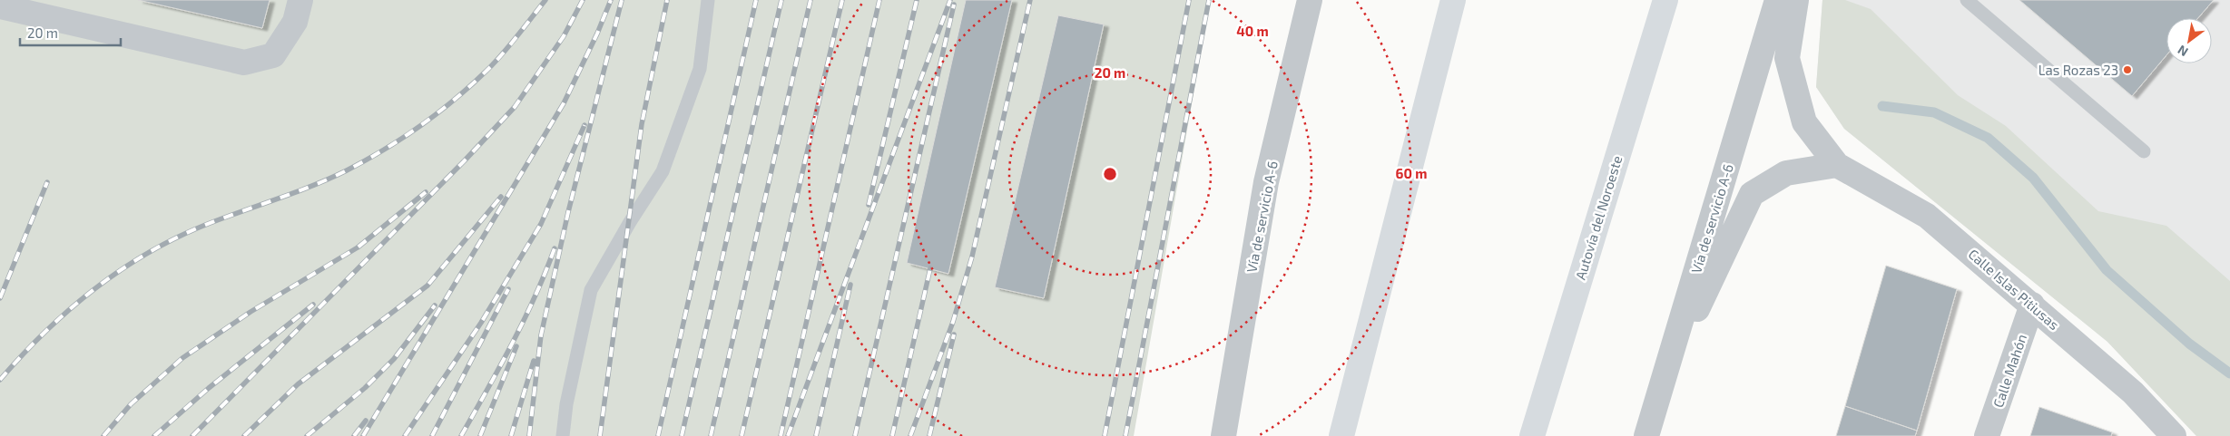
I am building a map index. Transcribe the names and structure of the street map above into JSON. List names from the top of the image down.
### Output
{
  "streets": {
    "highway": ["Autovía del Noroeste"],
    "street": ["Vía de servicio A-6", "Calle Islas Pitiusas", "Calle Mahón"]
  },
  "crossings": [
    ["Calle Islas Pitiusas", "Calle Mahón"]
  ],
  "places": ["Las Rozas 23"],
  "scale_bar": "20 m",
  "north": "bottom left",
  "rings": ["40 m", "20 m", "60 m"]
}
